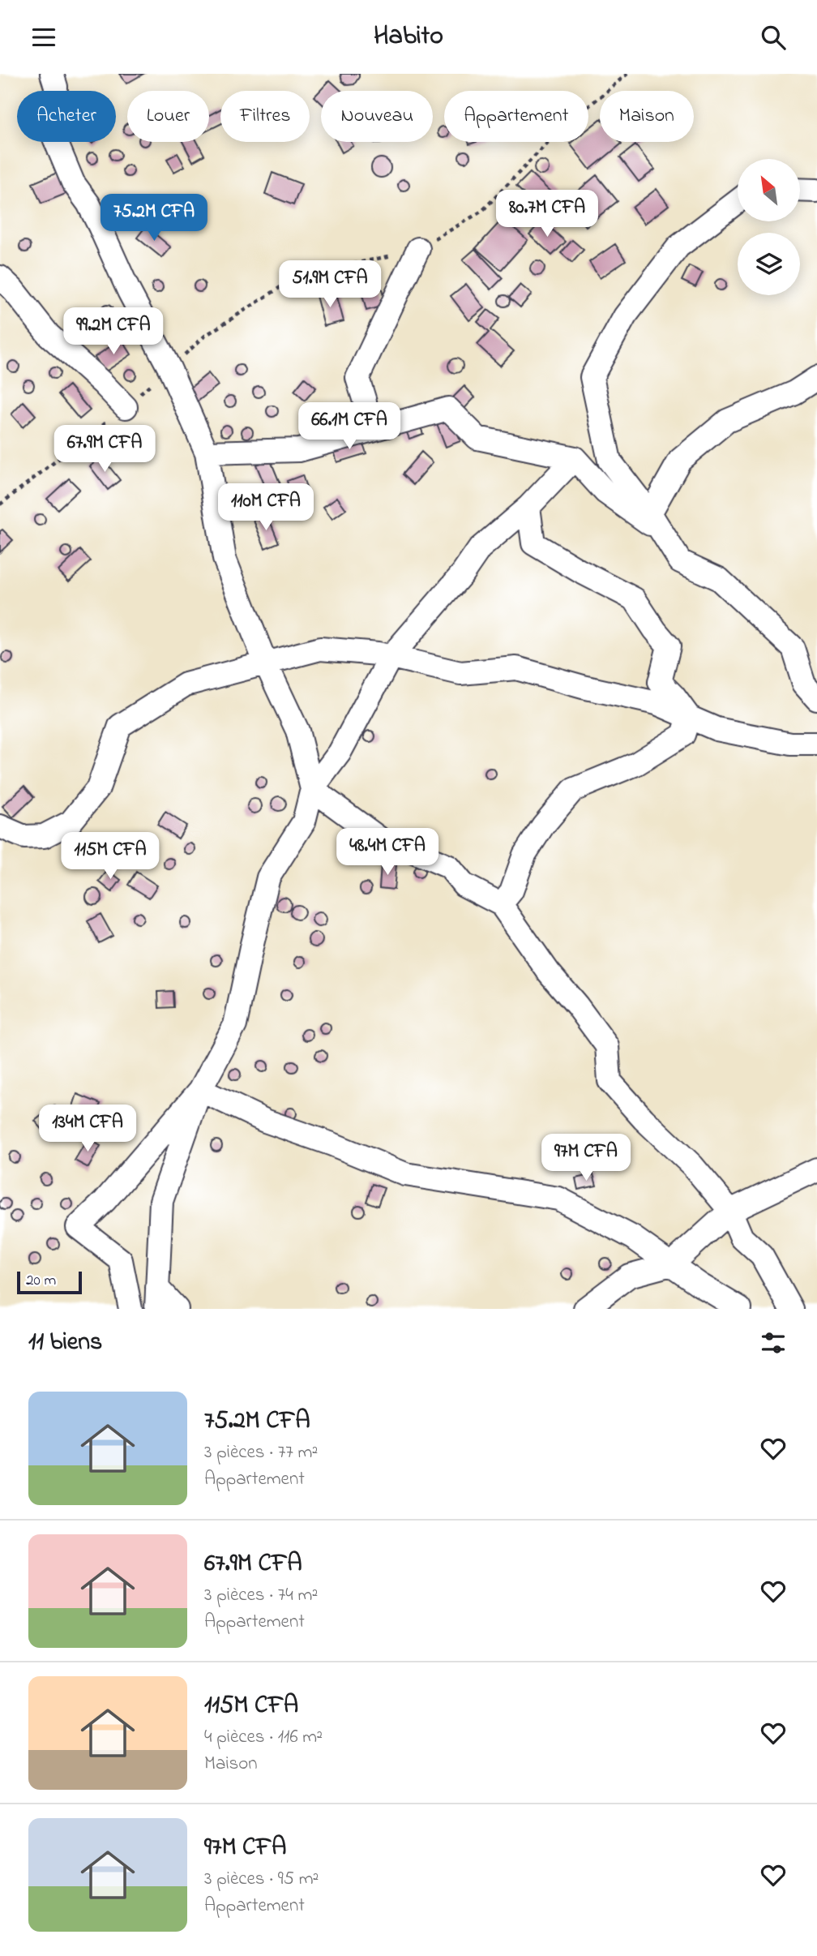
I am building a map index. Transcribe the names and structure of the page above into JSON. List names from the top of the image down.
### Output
{
  "scale_bar": "20 m",
  "north": "top left",
  "page": {
    "header": "Habito",
    "chip": [
      "Acheter",
      "Louer",
      "Filtres",
      "Nouveau",
      "Appartement",
      "Maison"
    ],
    "price": [
      "80.7M CFA",
      "75.2M CFA",
      "51.9M CFA",
      "99.2M CFA",
      "66.1M CFA",
      "67.9M CFA",
      "110M CFA",
      "48.4M CFA",
      "115M CFA",
      "134M CFA",
      "97M CFA"
    ],
    "scale": "20 m",
    "heading": "11 biens",
    "list": [
      {
        "name": "75.2M CFA",
        "note": "3 pièces · 77 m² · Appartement"
      },
      {
        "name": "67.9M CFA",
        "note": "3 pièces · 74 m² · Appartement"
      },
      {
        "name": "115M CFA",
        "note": "4 pièces · 116 m² · Maison"
      },
      {
        "name": "97M CFA",
        "note": "3 pièces · 95 m² · Appartement"
      }
    ]
  }
}
